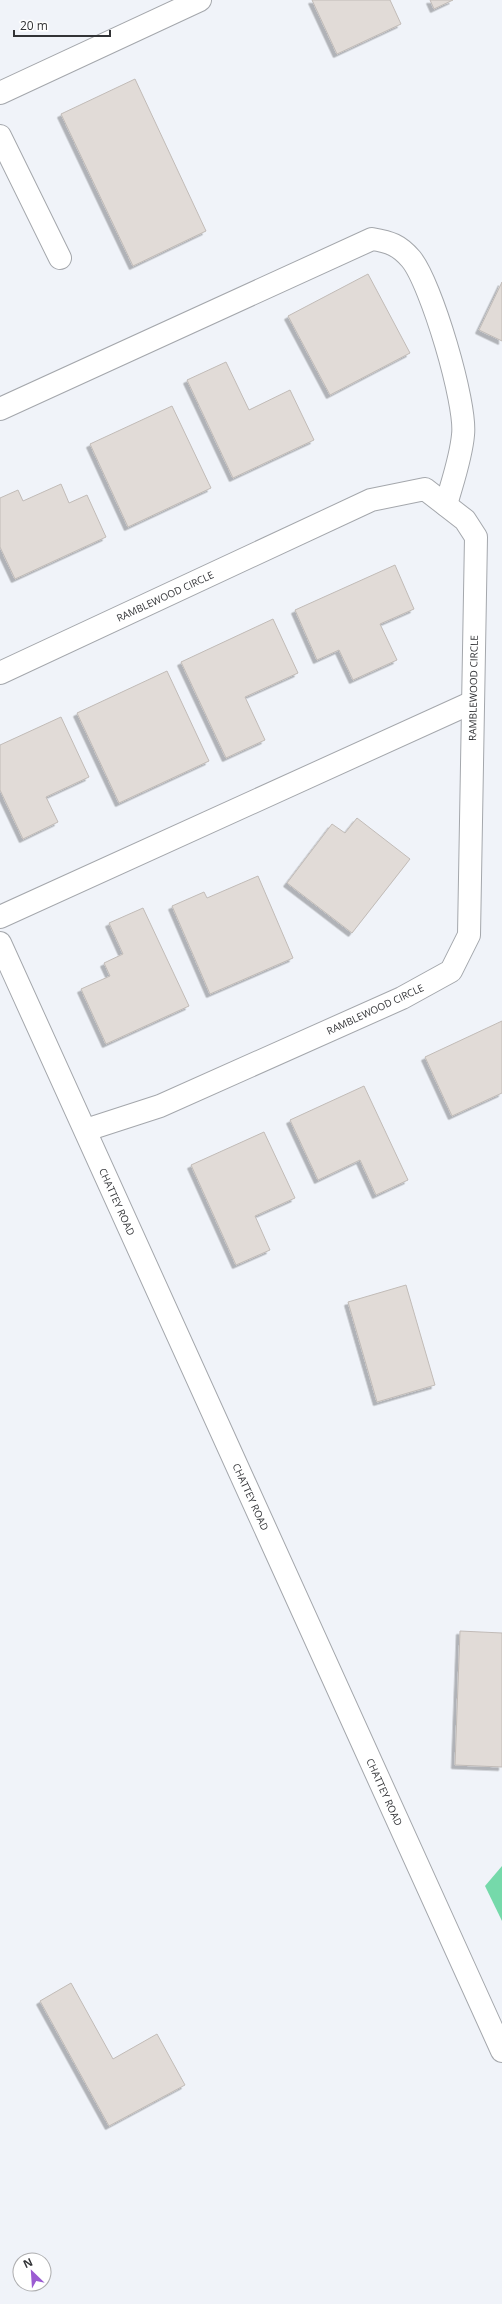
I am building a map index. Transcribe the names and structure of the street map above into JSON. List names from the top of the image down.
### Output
{
  "streets": {
    "street": ["RAMBLEWOOD CIRCLE", "CHATTEY ROAD"]
  },
  "crossings": [
    ["RAMBLEWOOD CIRCLE", "CHATTEY ROAD"]
  ],
  "scale_bar": "20 m",
  "north": "top left"
}
